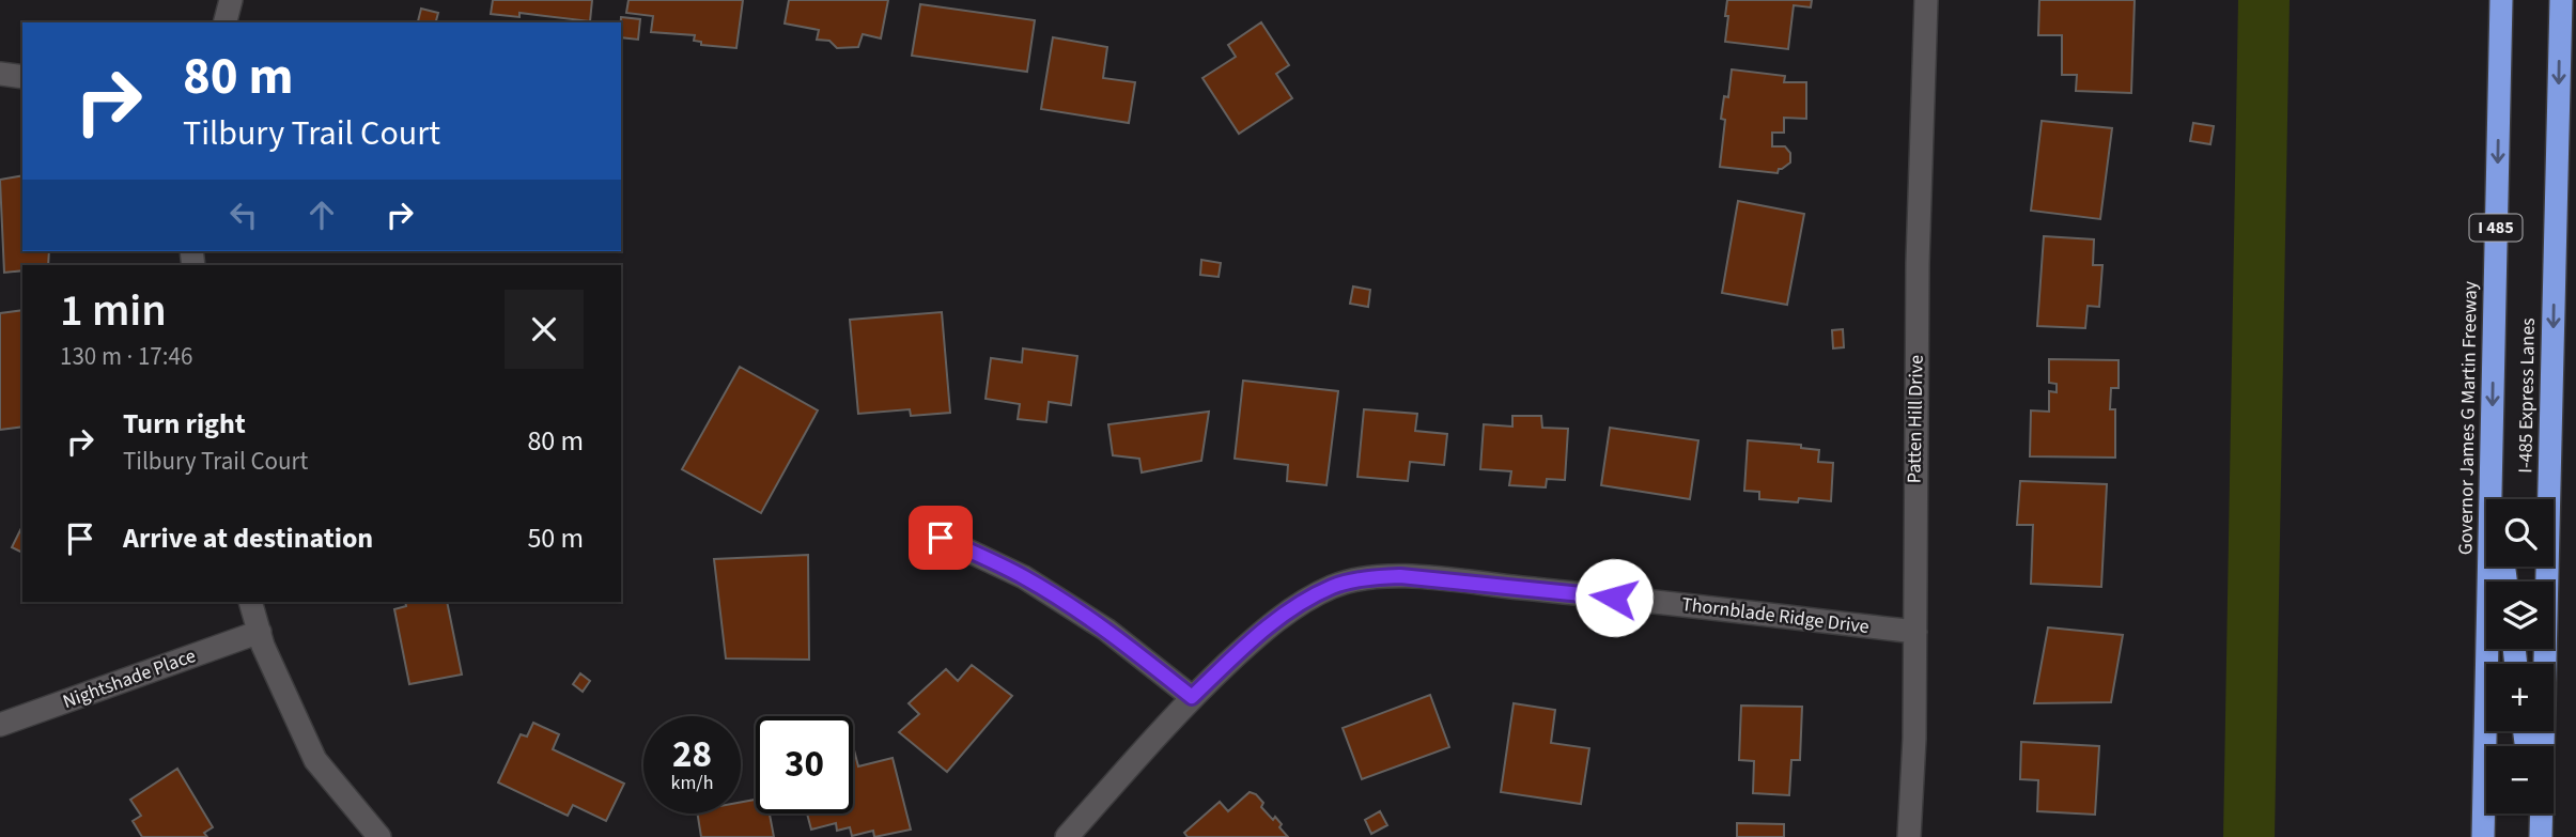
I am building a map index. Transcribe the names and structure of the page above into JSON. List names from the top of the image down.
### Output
{
  "streets": {
    "highway": ["I 485", "I-485 Express Lanes", "Governor James G Martin Freeway"],
    "street": ["Patten Hill Drive", "Thornblade Ridge Drive", "Nightshade Place"]
  },
  "crossings": [
    ["Patten Hill Drive", "Thornblade Ridge Drive"]
  ],
  "one_way": ["I-485 Express Lanes", "Governor James G Martin Freeway"],
  "page": {
    "turn": ["80 m", "Tilbury Trail Court"],
    "heading": ["1 min", "130 m · 17:46"],
    "list": [
      {
        "name": "Turn right",
        "note": "Tilbury Trail Court",
        "value": "80 m"
      },
      {
        "name": "Arrive at destination",
        "value": "50 m"
      }
    ],
    "map_buttons": ["+", "−"],
    "speed": "28 km/h",
    "limit": "30"
  }
}
